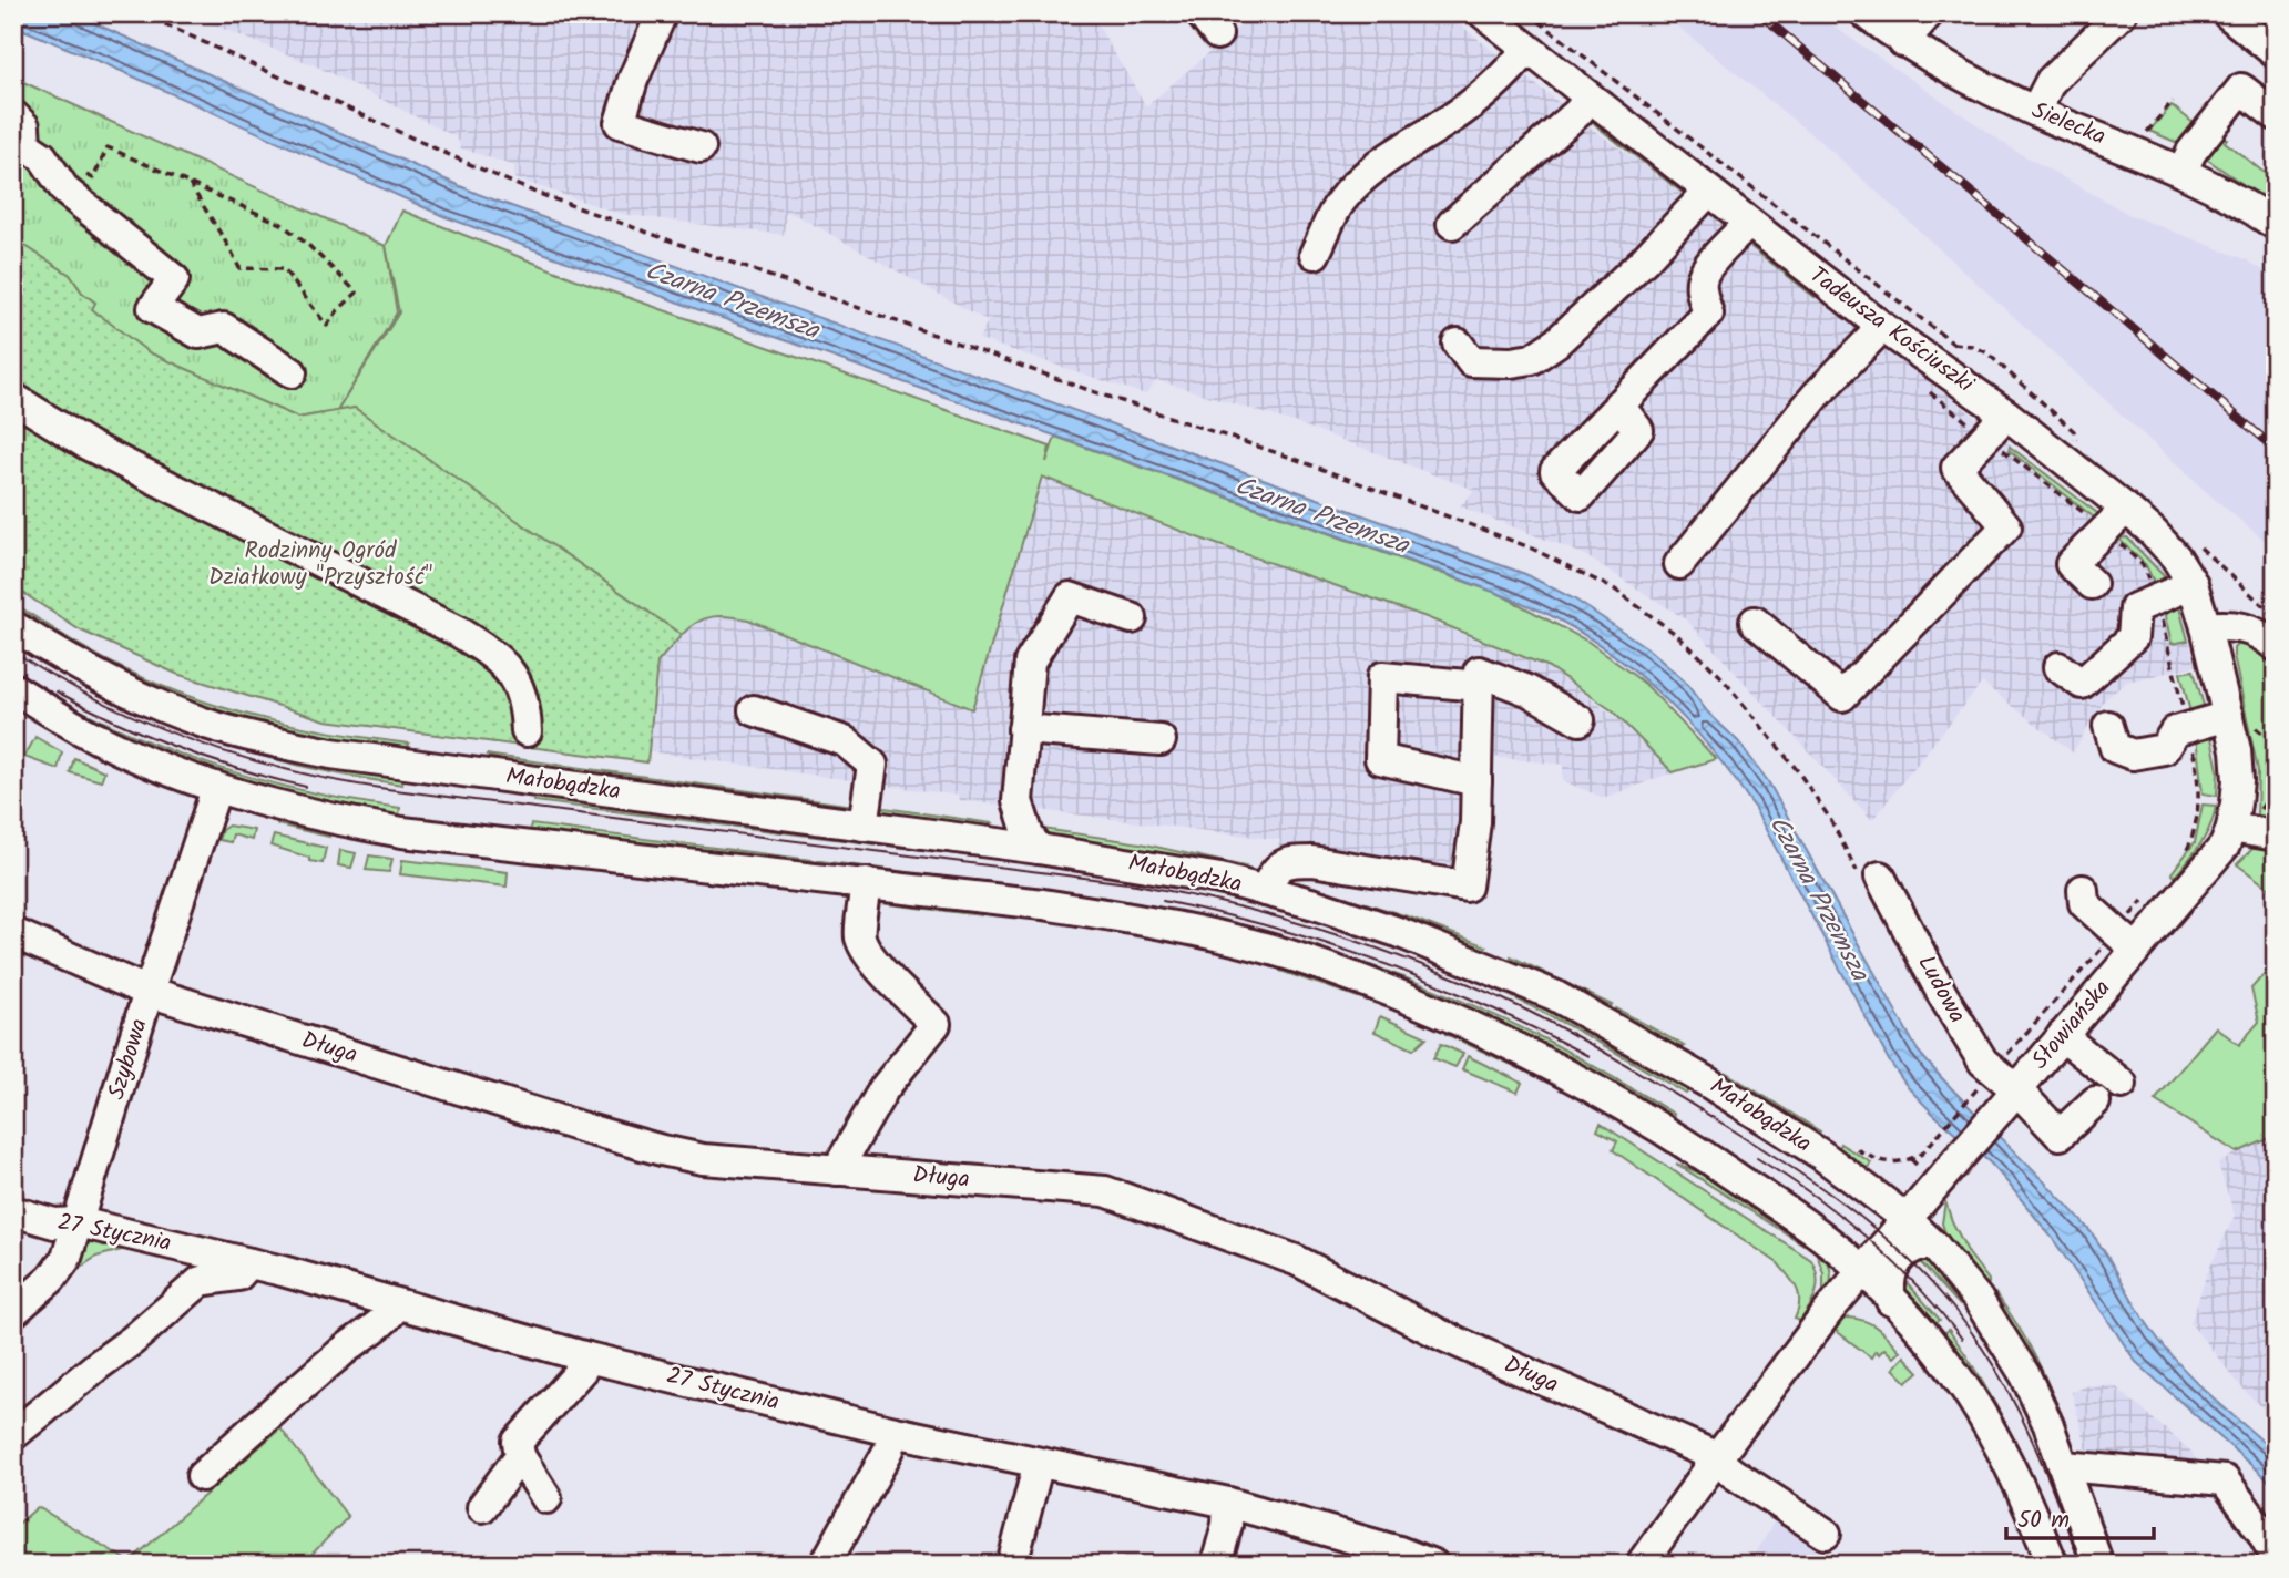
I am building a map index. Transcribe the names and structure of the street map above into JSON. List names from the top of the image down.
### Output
{
  "streets": {
    "street": [
      "Sielecka",
      "Tadeusza Kościuszki",
      "Małobądzka",
      "Ludowa",
      "Słowiańska",
      "Długa",
      "Szybowa",
      "27 Stycznia"
    ]
  },
  "crossings": [
    ["Tadeusza Kościuszki", "Słowiańska"],
    ["Małobądzka", "Słowiańska"],
    ["Ludowa", "Słowiańska"],
    ["Długa", "Szybowa"],
    ["Szybowa", "27 Stycznia"]
  ],
  "water": ["Czarna Przemsza"],
  "parks": ["Rodzinny Ogród Działkowy \"Przyszłość\""],
  "scale_bar": "50 m"
}
